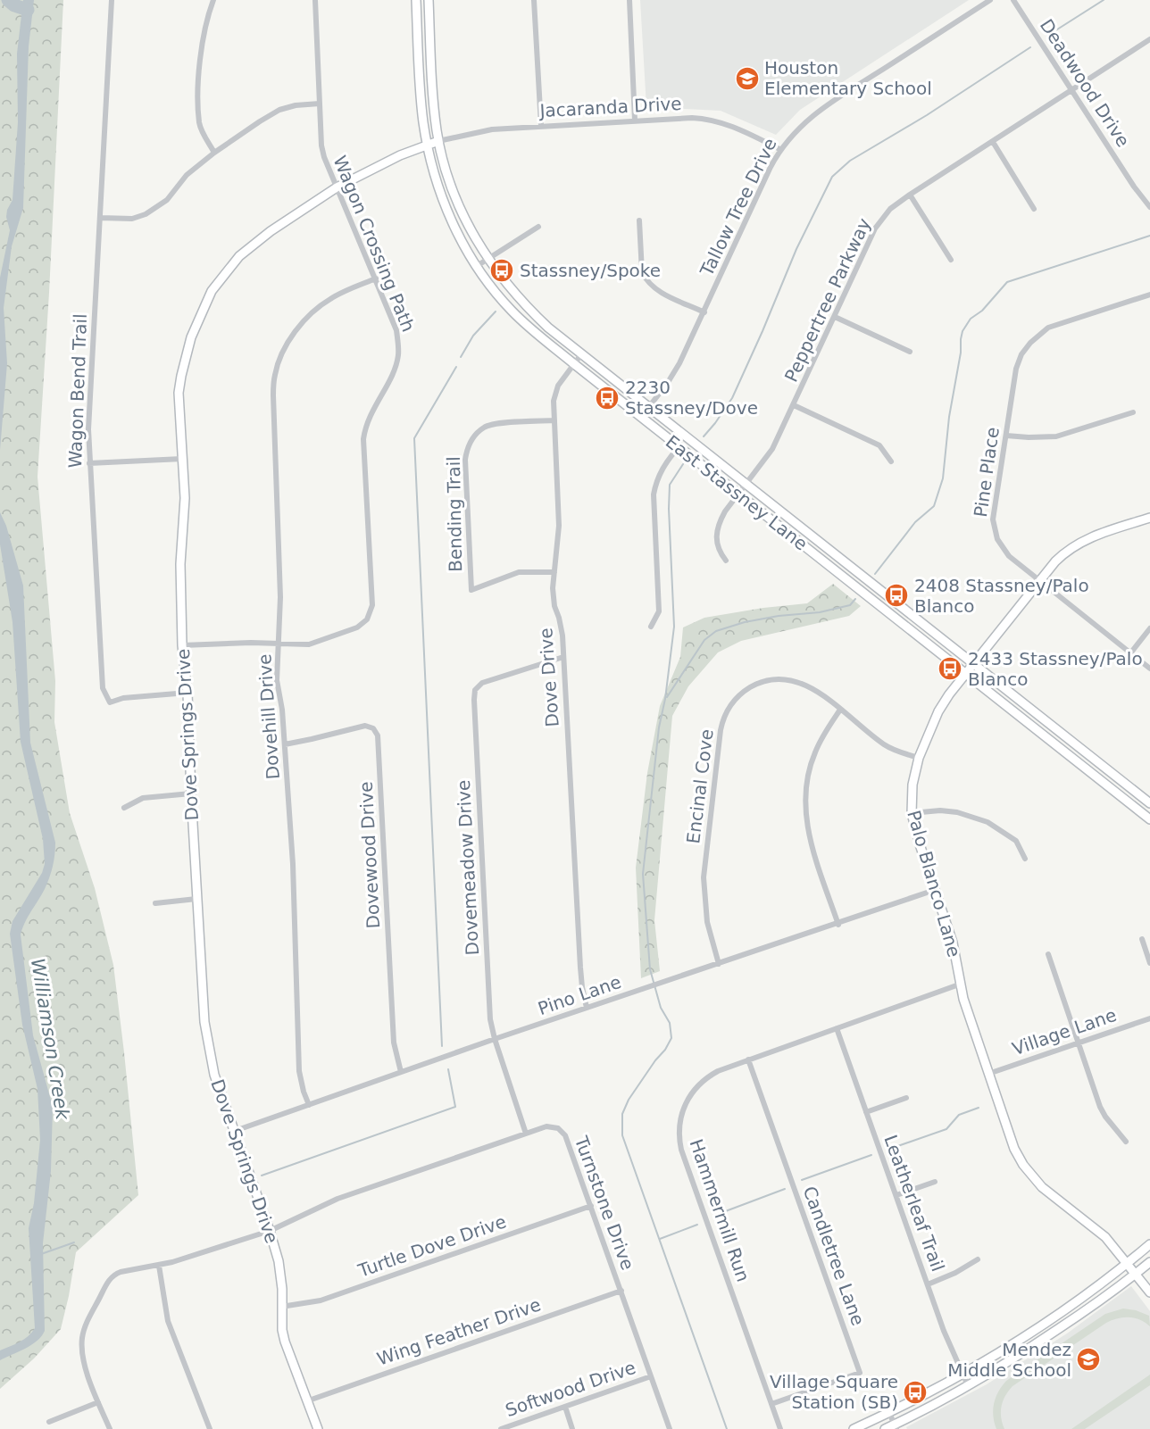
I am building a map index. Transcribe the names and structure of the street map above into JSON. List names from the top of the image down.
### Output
{
  "streets": {
    "main road": ["East Stassney Lane", "Dove Springs Drive", "Palo Blanco Lane"],
    "street": [
      "Deadwood Drive",
      "Jacaranda Drive",
      "Tallow Tree Drive",
      "Wagon Crossing Path",
      "Peppertree Parkway",
      "Wagon Bend Trail",
      "Pine Place",
      "Bending Trail",
      "Dove Drive",
      "Dovehill Drive",
      "Encinal Cove",
      "Dovewood Drive",
      "Dovemeadow Drive",
      "Pino Lane",
      "Village Lane",
      "Turnstone Drive",
      "Leatherleaf Trail",
      "Hammermill Run",
      "Turtle Dove Drive",
      "Candletree Lane",
      "Wing Feather Drive",
      "Softwood Drive"
    ]
  },
  "crossings": [
    ["Deadwood Drive", "Peppertree Parkway"],
    ["Jacaranda Drive", "Tallow Tree Drive"],
    ["Jacaranda Drive", "East Stassney Lane"],
    ["Jacaranda Drive", "Dove Springs Drive"],
    ["Tallow Tree Drive", "East Stassney Lane"],
    ["Wagon Crossing Path", "Dovehill Drive"],
    ["Wagon Crossing Path", "Dove Springs Drive"],
    ["Peppertree Parkway", "East Stassney Lane"],
    ["Wagon Bend Trail", "Dove Springs Drive"],
    ["Pine Place", "Palo Blanco Lane"],
    ["East Stassney Lane", "Dove Drive"],
    ["East Stassney Lane", "Dove Springs Drive"],
    ["East Stassney Lane", "Palo Blanco Lane"],
    ["Bending Trail", "Dove Drive"],
    ["Dove Drive", "Dovemeadow Drive"],
    ["Dove Drive", "Pino Lane"],
    ["Dovehill Drive", "Dovewood Drive"],
    ["Dovehill Drive", "Pino Lane"],
    ["Dove Springs Drive", "Pino Lane"],
    ["Dove Springs Drive", "Turnstone Drive"],
    ["Dove Springs Drive", "Turtle Dove Drive"],
    ["Dove Springs Drive", "Wing Feather Drive"],
    ["Encinal Cove", "Palo Blanco Lane"],
    ["Encinal Cove", "Pino Lane"],
    ["Dovewood Drive", "Pino Lane"],
    ["Dovemeadow Drive", "Pino Lane"],
    ["Dovemeadow Drive", "Turnstone Drive"],
    ["Palo Blanco Lane", "Pino Lane"],
    ["Palo Blanco Lane", "Village Lane"],
    ["Palo Blanco Lane", "Hammermill Run"],
    ["Turnstone Drive", "Turtle Dove Drive"],
    ["Turnstone Drive", "Wing Feather Drive"],
    ["Turnstone Drive", "Softwood Drive"],
    ["Leatherleaf Trail", "Hammermill Run"],
    ["Hammermill Run", "Candletree Lane"]
  ],
  "water": ["Williamson Creek"],
  "places": {
    "school or university": ["Houston Elementary School", "Mendez Middle School"],
    "bus stop": [
      "Stassney/Spoke",
      "2230 Stassney/Dove",
      "2408 Stassney/Palo Blanco",
      "2433 Stassney/Palo Blanco",
      "Village Square Station (SB)"
    ]
  }
}
